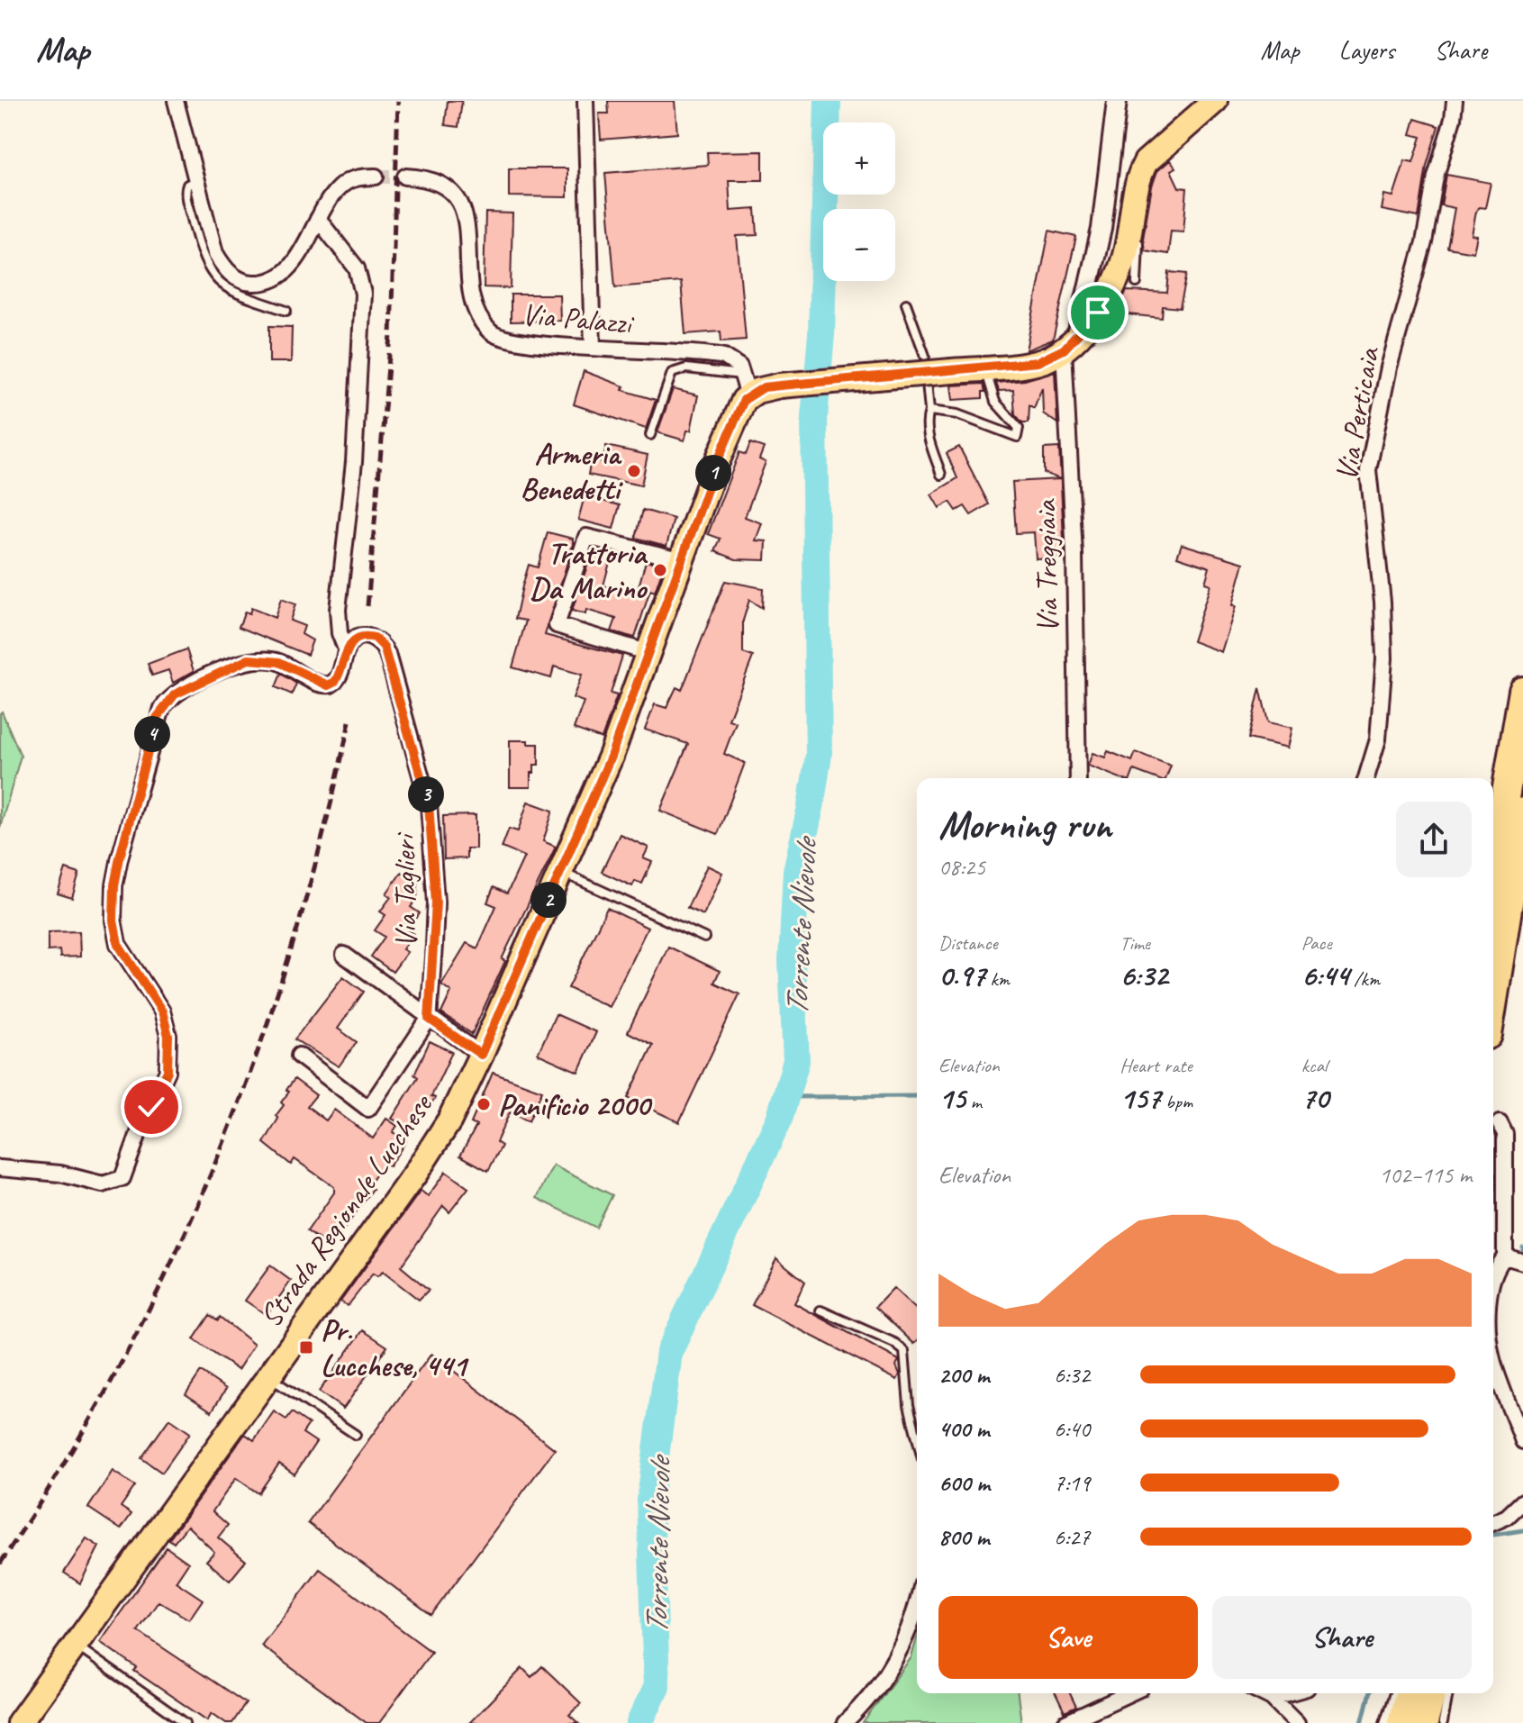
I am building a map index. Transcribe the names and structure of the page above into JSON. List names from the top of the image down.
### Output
{
  "streets": {
    "main road": ["Strada Regionale Lucchese"],
    "street": [
      "Via Palazzi",
      "Via Perticaia",
      "Via Treggiaia",
      "Via Taglieri"
    ]
  },
  "crossings": [
    ["Via Palazzi", "Strada Regionale Lucchese"]
  ],
  "water": ["Torrente Nievole"],
  "places": {
    "other": ["Armeria Benedetti", "Trattoria Da Marino", "Panificio 2000"],
    "transit": ["Pr. Lucchese, 441"]
  },
  "page": {
    "header": "Map",
    "nav": ["Map", "Layers", "Share"],
    "map_buttons": ["+", "−"],
    "pins": [
      "1",
      "4",
      "3",
      "2"
    ],
    "heading": ["Morning run", "08:25"],
    "stats": [
      ["Distance", "0.97 km"],
      ["Time", "6:32"],
      ["Pace", "6:44 /km"],
      ["Elevation", "15 m"],
      ["Heart rate", "157 bpm"],
      ["kcal", "70"]
    ],
    "chart": ["Elevation", "102–115 m"],
    "list": [
      {
        "name": "200 m",
        "note": "6:32"
      },
      {
        "name": "400 m",
        "note": "6:40"
      },
      {
        "name": "600 m",
        "note": "7:19"
      },
      {
        "name": "800 m",
        "note": "6:27"
      }
    ],
    "buttons": ["Save", "Share"]
  }
}
